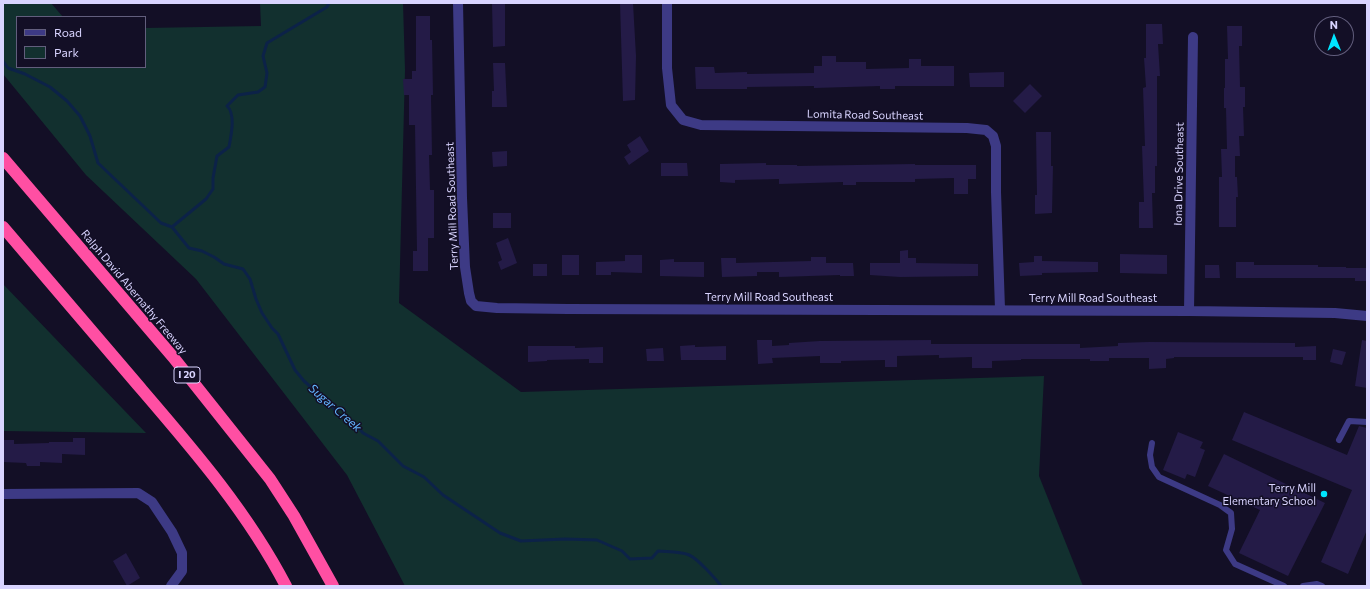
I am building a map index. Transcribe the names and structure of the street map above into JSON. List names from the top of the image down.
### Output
{
  "streets": {
    "highway": ["Ralph David Abernathy Freeway", "I 20"],
    "street": ["Lomita Road Southeast", "Iona Drive Southeast", "Terry Mill Road Southeast"]
  },
  "crossings": [
    ["Lomita Road Southeast", "Terry Mill Road Southeast"],
    ["Iona Drive Southeast", "Terry Mill Road Southeast"]
  ],
  "water": ["Sugar Creek"],
  "places": ["Terry Mill Elementary School"],
  "legend": ["Road", "Park"],
  "north": "top"
}
